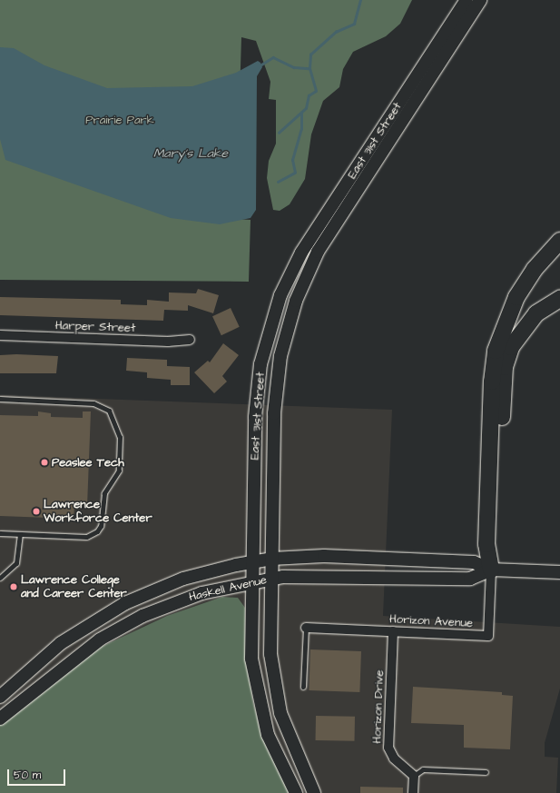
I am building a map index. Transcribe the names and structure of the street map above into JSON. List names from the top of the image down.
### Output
{
  "streets": {
    "main road": ["East 31st Street", "Haskell Avenue"],
    "street": ["Harper Street", "Horizon Avenue", "Horizon Drive"]
  },
  "crossings": [
    ["East 31st Street", "Haskell Avenue"],
    ["Haskell Avenue", "Horizon Avenue"],
    ["Horizon Avenue", "Horizon Drive"]
  ],
  "water": ["Mary's Lake"],
  "parks": ["Prairie Park"],
  "places": ["Peaslee Tech", "Lawrence Workforce Center", "Lawrence College and Career Center"],
  "scale_bar": "50 m"
}
